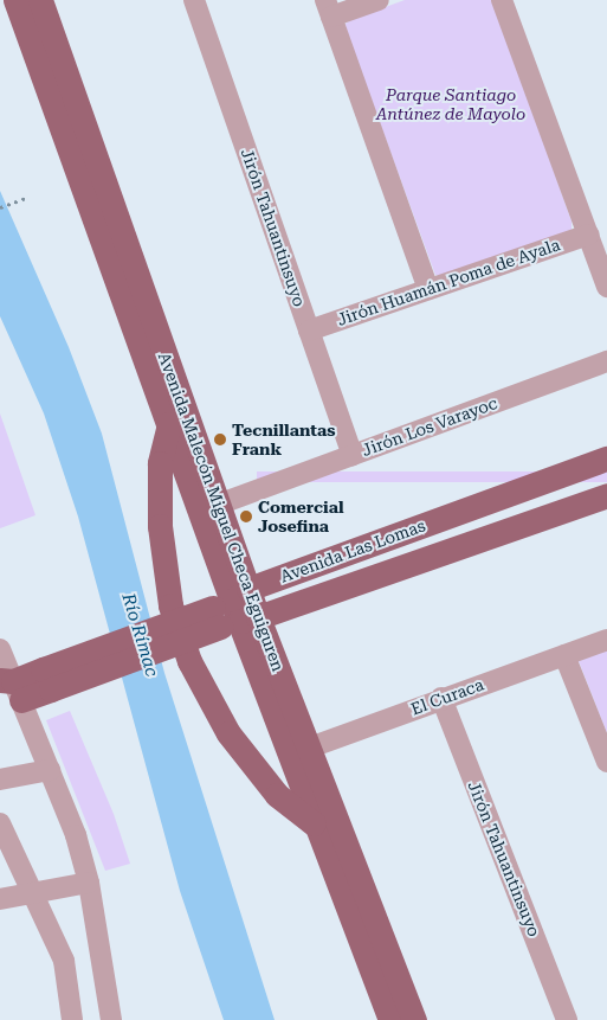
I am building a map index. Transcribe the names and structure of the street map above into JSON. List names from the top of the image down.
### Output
{
  "streets": {
    "main road": ["Avenida Malecón Miguel Checa Eguiguren", "Avenida Las Lomas"],
    "street": [
      "Jirón Tahuantinsuyo",
      "Jirón Huamán Poma de Ayala",
      "Jirón Los Varayoc",
      "El Curaca"
    ]
  },
  "crossings": [
    ["Jirón Tahuantinsuyo", "Jirón Huamán Poma de Ayala"],
    ["Jirón Tahuantinsuyo", "Jirón Los Varayoc"],
    ["Jirón Tahuantinsuyo", "El Curaca"],
    ["Jirón Los Varayoc", "Avenida Malecón Miguel Checa Eguiguren"],
    ["Avenida Malecón Miguel Checa Eguiguren", "Avenida Las Lomas"],
    ["Avenida Malecón Miguel Checa Eguiguren", "El Curaca"]
  ],
  "water": ["Río Rímac"],
  "parks": ["Parque Santiago Antúnez de Mayolo"],
  "places": ["Tecnillantas Frank", "Comercial Josefina"]
}
